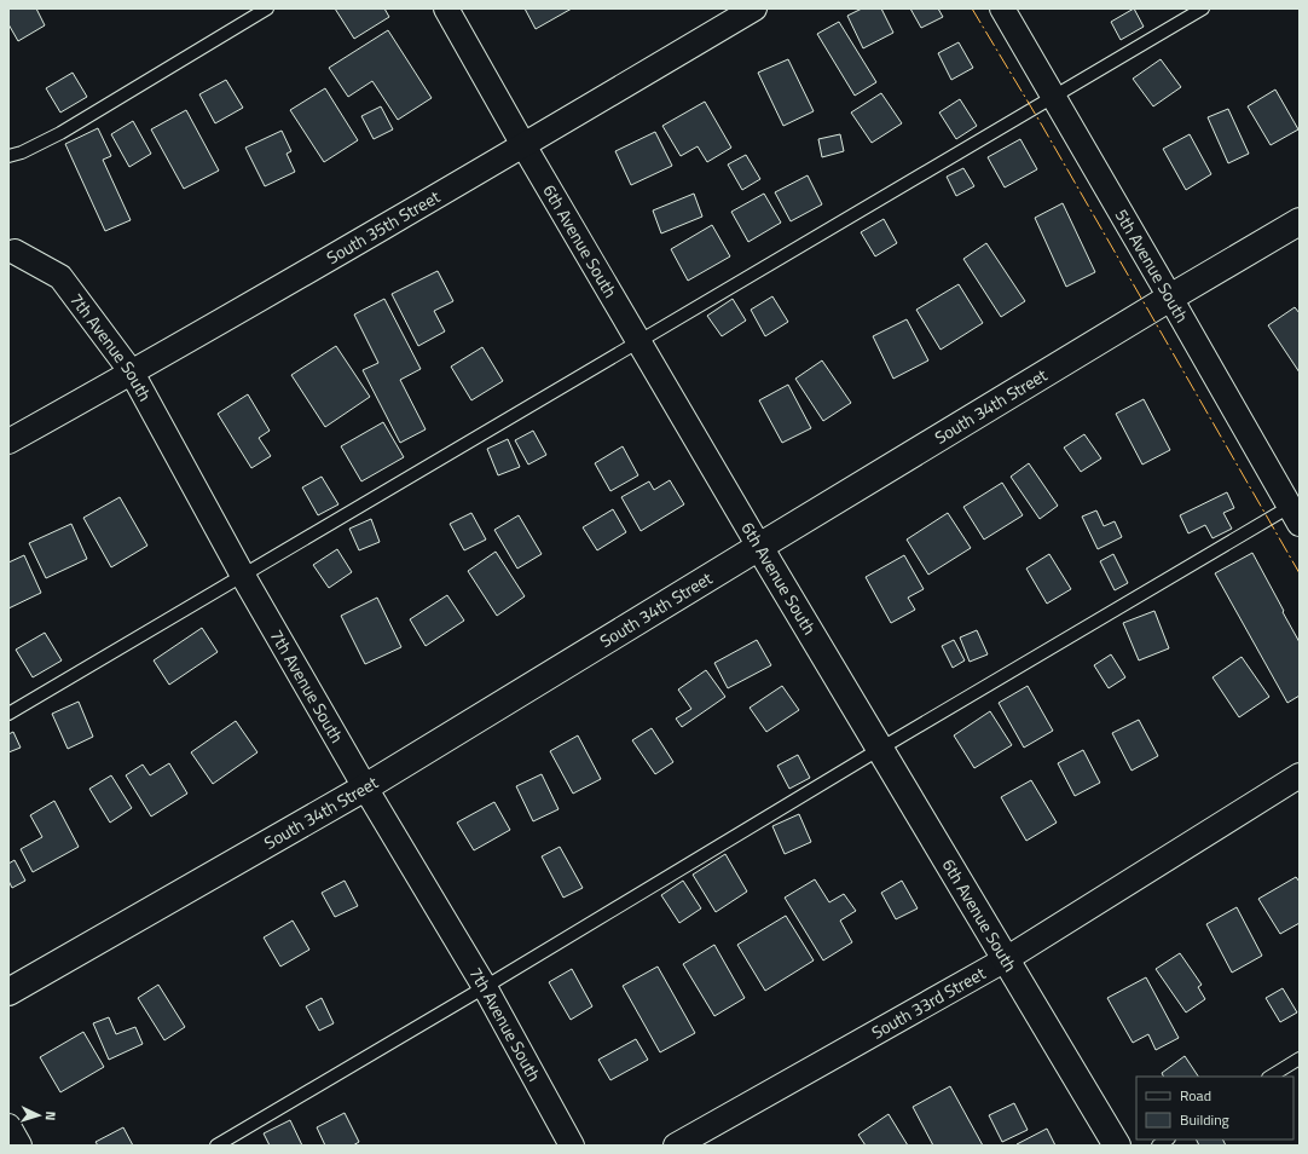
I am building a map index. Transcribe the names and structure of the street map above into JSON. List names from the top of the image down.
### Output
{
  "streets": {
    "street": [
      "South 35th Street",
      "6th Avenue South",
      "5th Avenue South",
      "7th Avenue South",
      "South 34th Street",
      "South 33rd Street"
    ]
  },
  "crossings": [
    ["South 35th Street", "6th Avenue South"],
    ["South 35th Street", "7th Avenue South"],
    ["6th Avenue South", "South 34th Street"],
    ["6th Avenue South", "South 33rd Street"],
    ["5th Avenue South", "South 34th Street"],
    ["7th Avenue South", "South 34th Street"]
  ],
  "legend": ["Road", "Building"],
  "north": "right"
}
